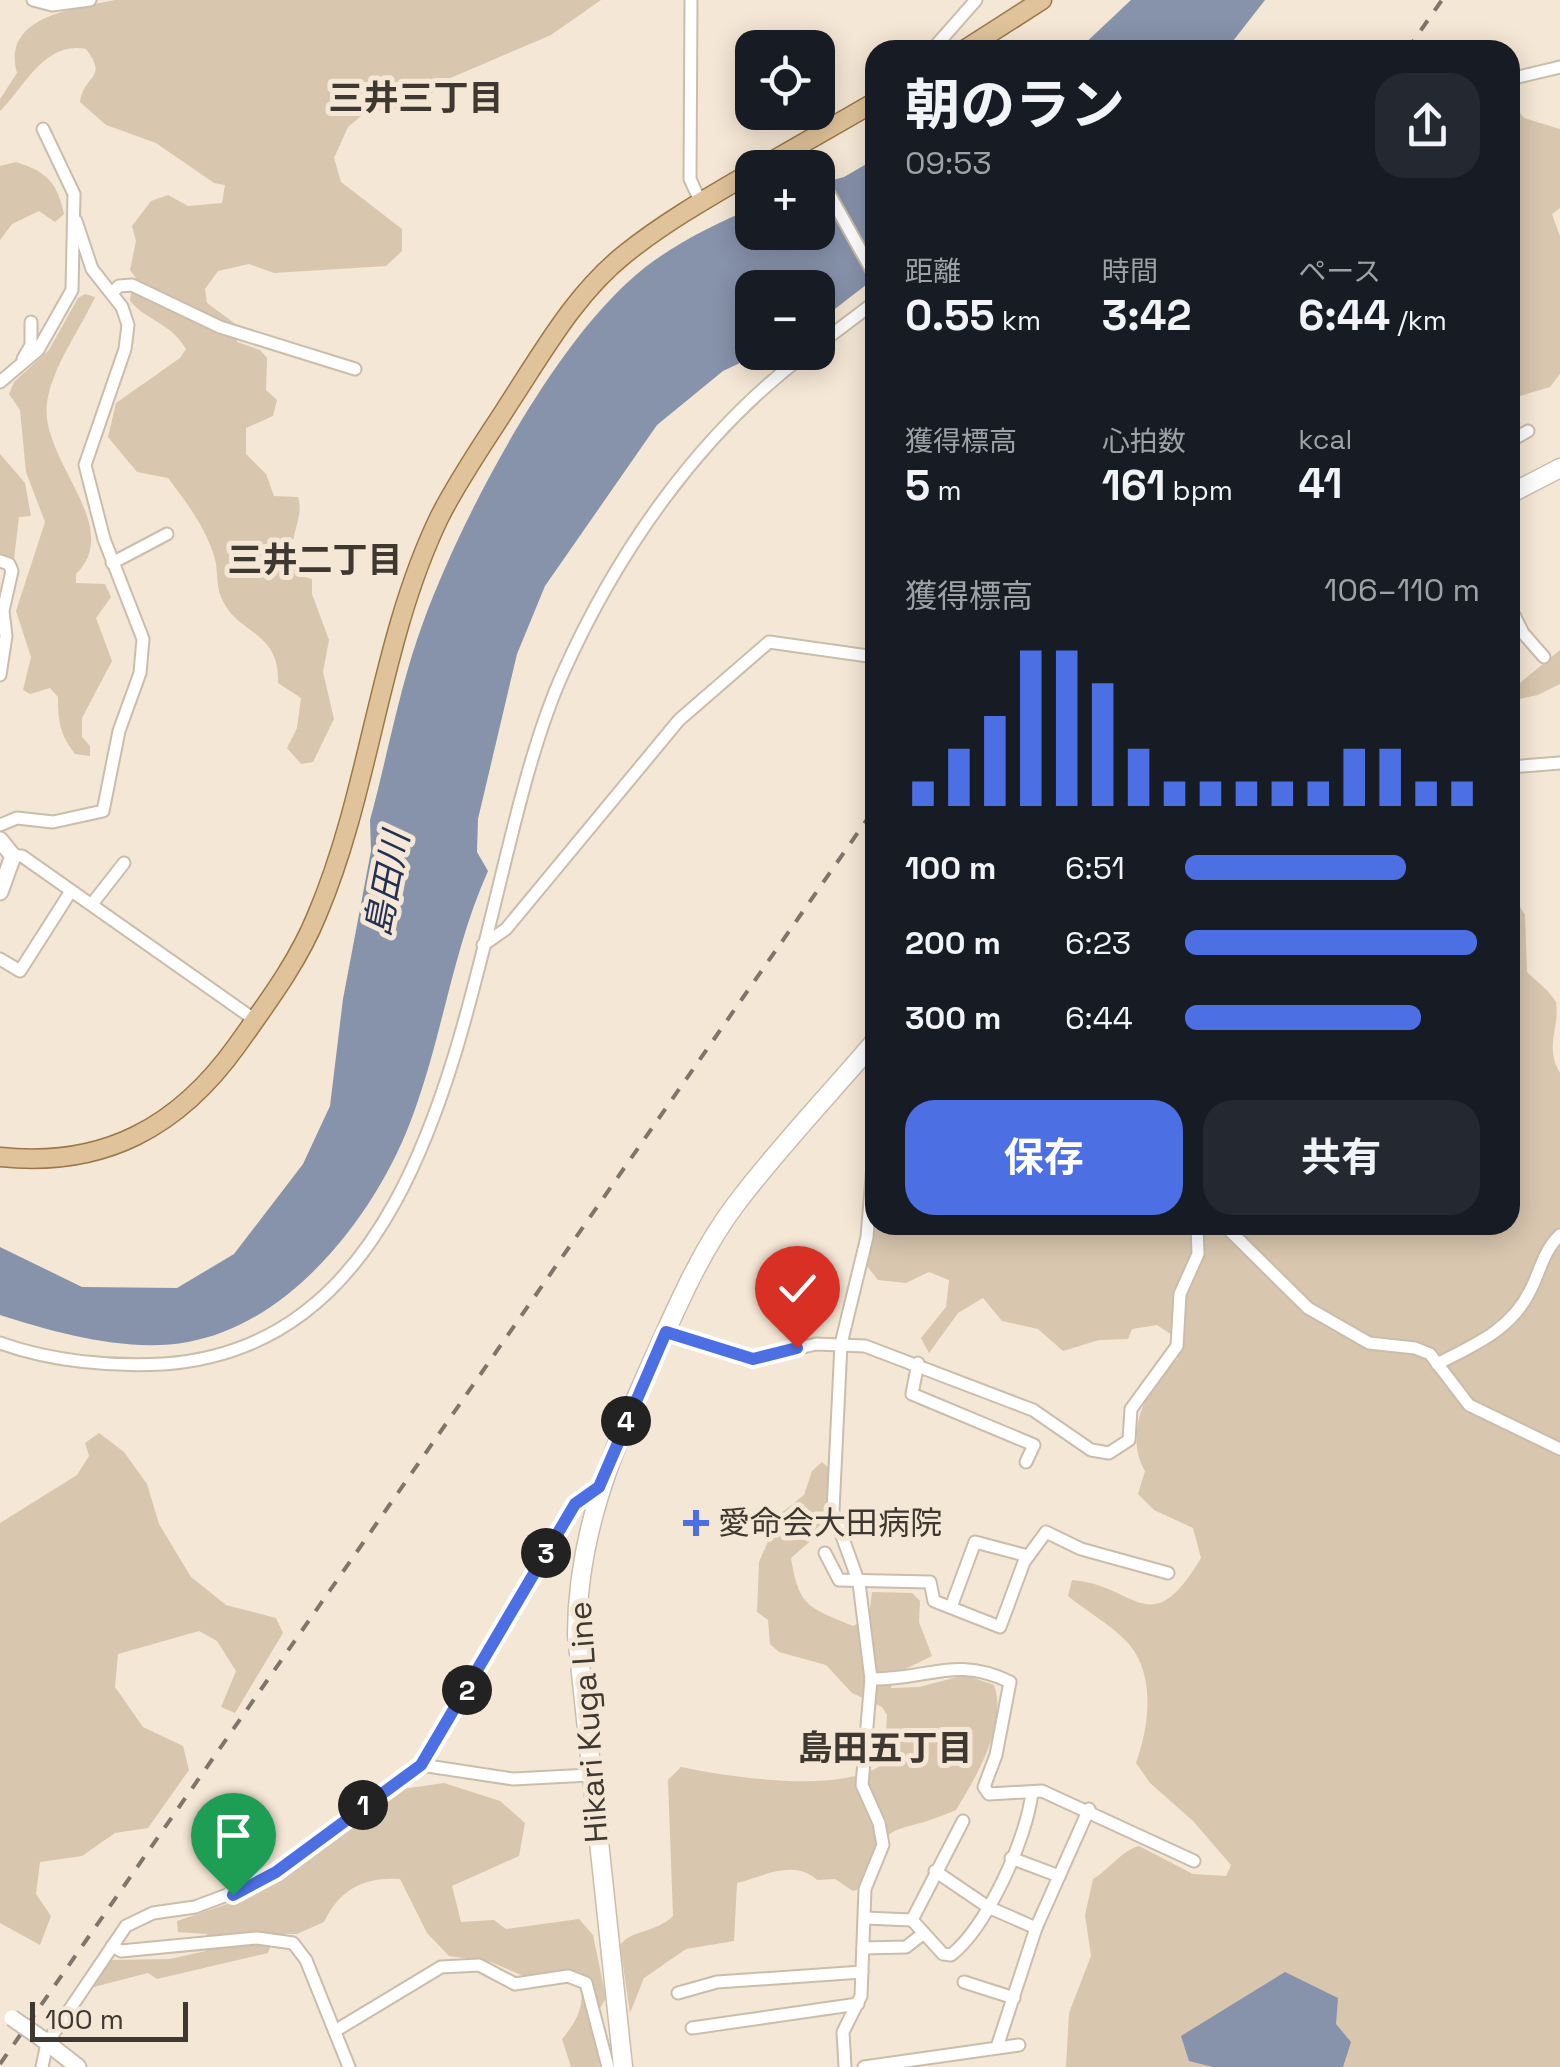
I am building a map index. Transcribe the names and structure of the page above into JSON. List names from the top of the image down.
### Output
{
  "streets": {
    "main road": ["Hikari Kuga Line"]
  },
  "districts": ["三井三丁目", "三井二丁目", "島田五丁目"],
  "water": ["島田川"],
  "places": {
    "health": ["愛命会大田病院"]
  },
  "scale_bar": "100 m",
  "page": {
    "map_buttons": ["+", "−"],
    "heading": ["朝のラン", "09:53"],
    "stats": [
      ["距離", "0.55 km"],
      ["時間", "3:42"],
      ["ペース", "6:44 /km"],
      ["獲得標高", "5 m"],
      ["心拍数", "161 bpm"],
      ["kcal", "41"]
    ],
    "chart": ["獲得標高", "106–110 m"],
    "list": [
      {
        "name": "100 m",
        "note": "6:51"
      },
      {
        "name": "200 m",
        "note": "6:23"
      },
      {
        "name": "300 m",
        "note": "6:44"
      }
    ],
    "buttons": ["保存", "共有"],
    "pins": [
      "4",
      "3",
      "2",
      "1"
    ],
    "scale": "100 m"
  }
}
